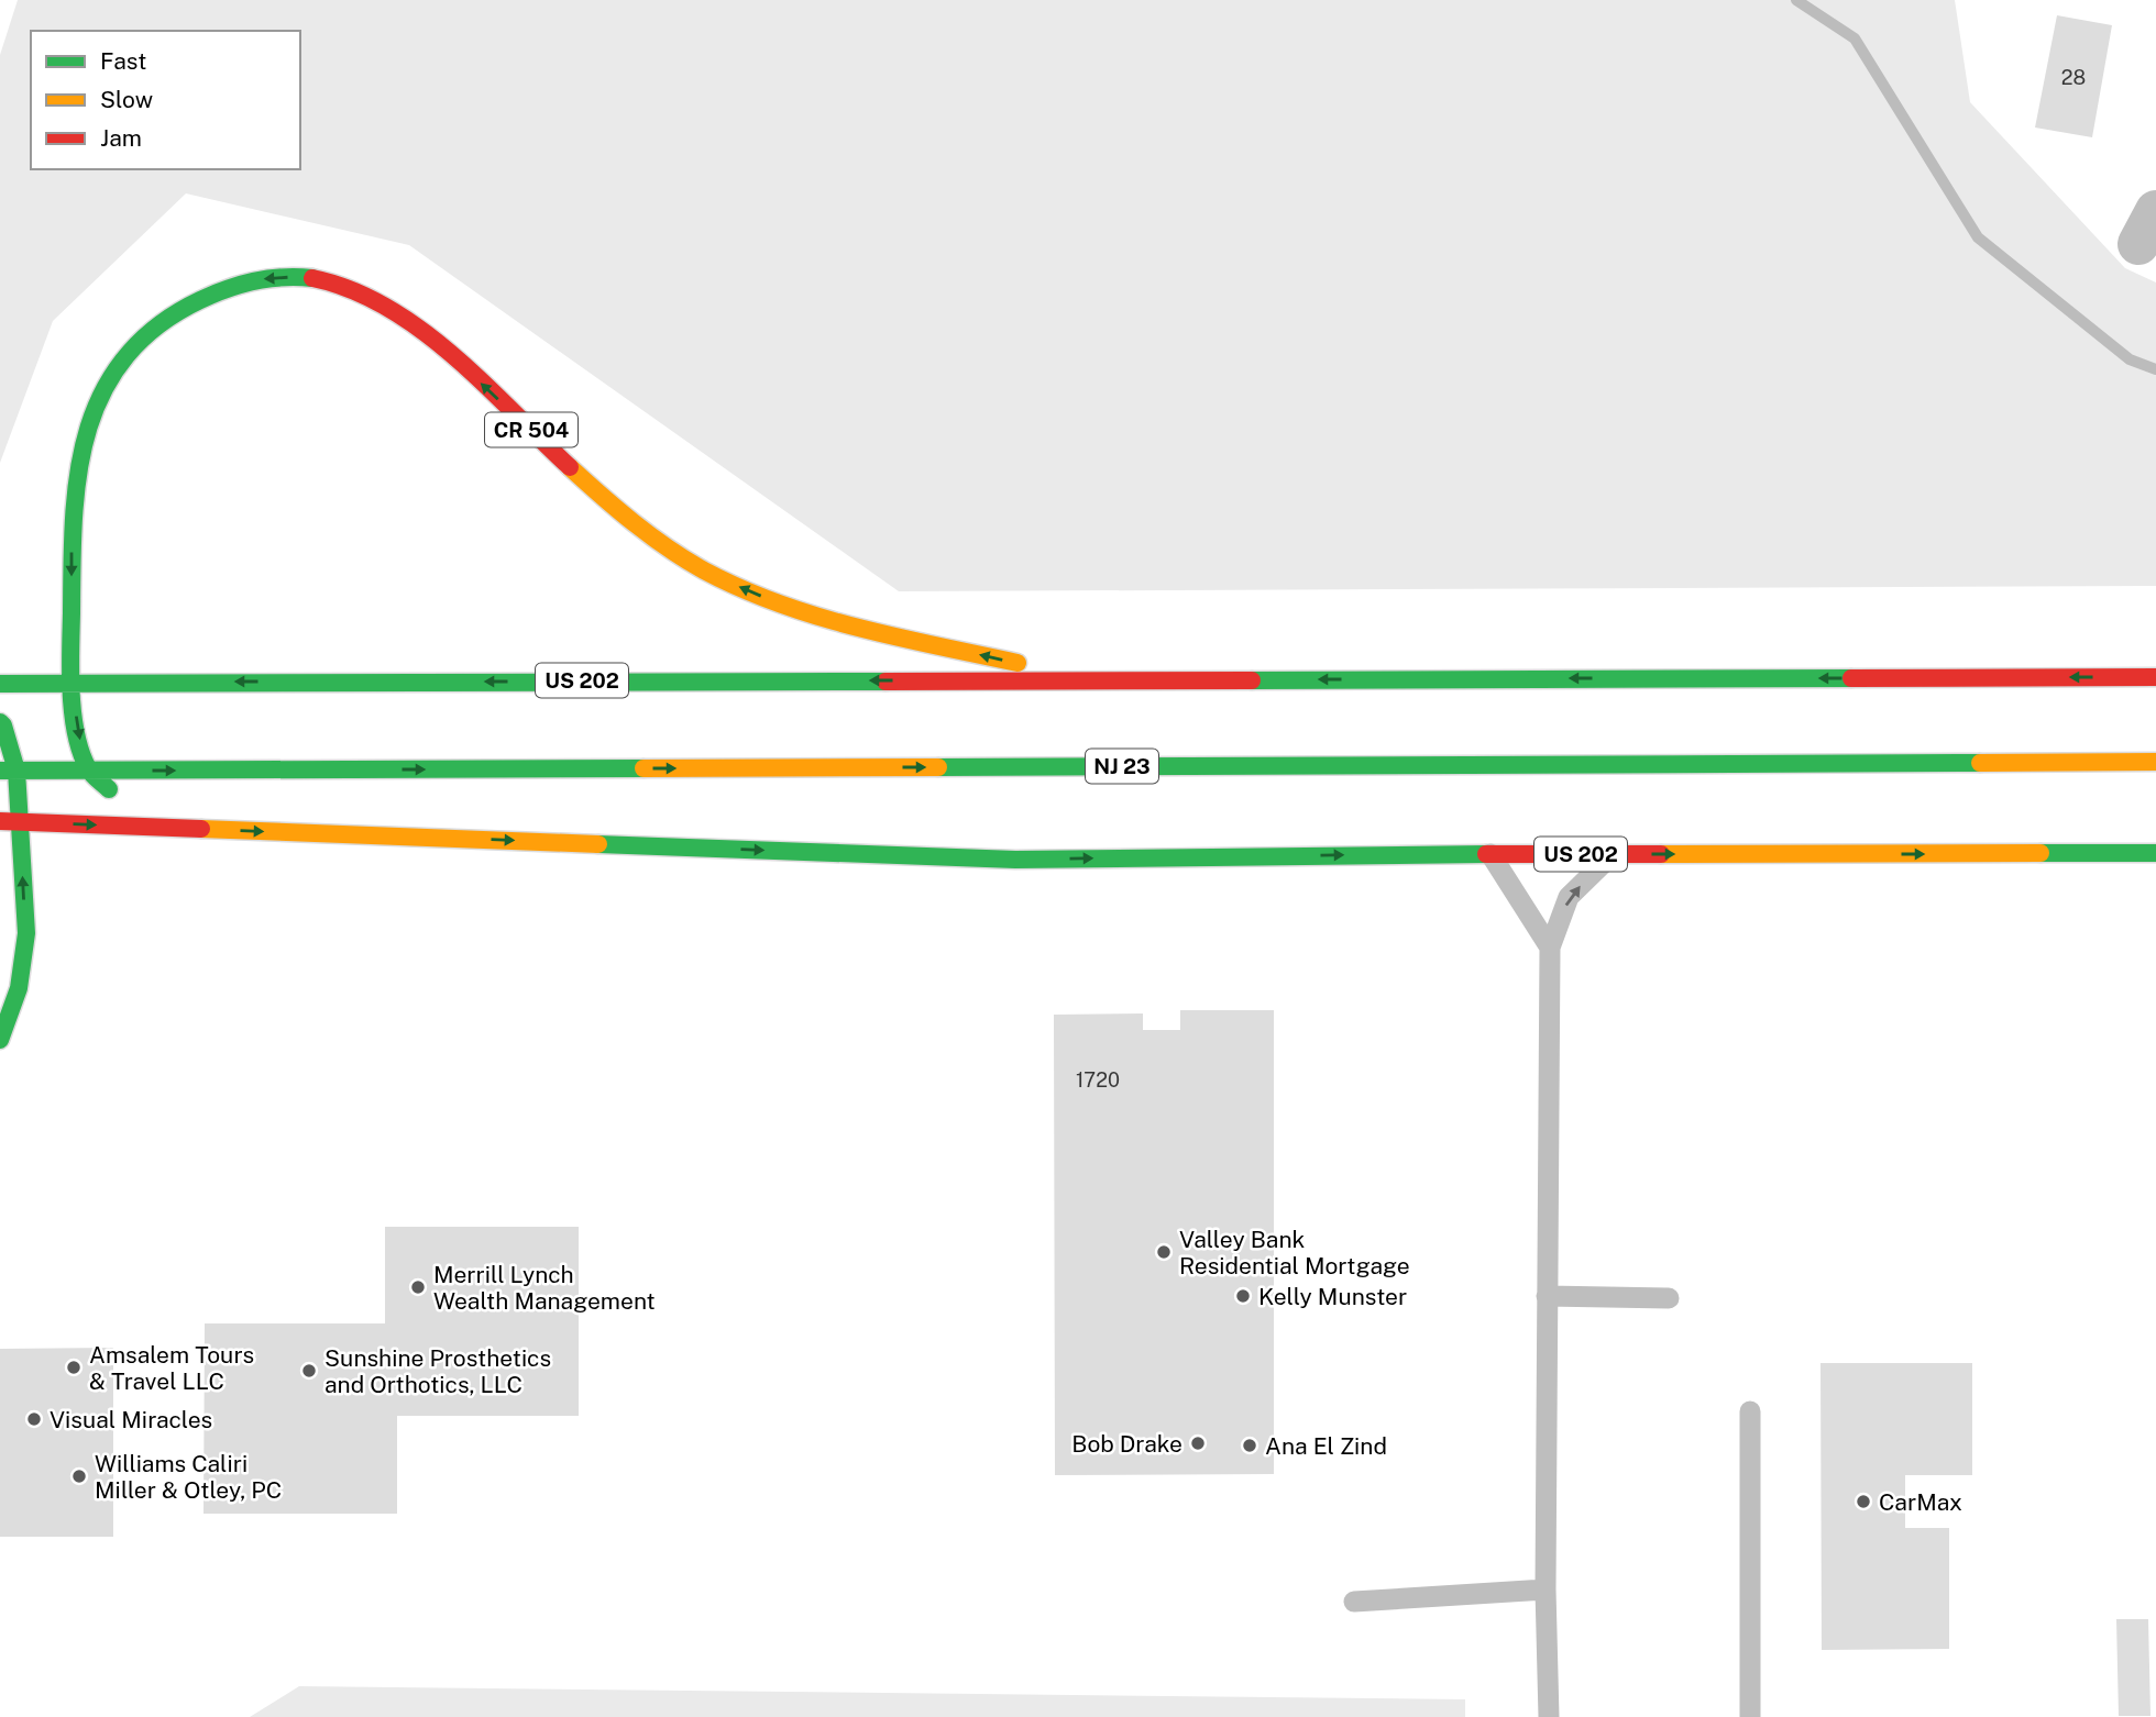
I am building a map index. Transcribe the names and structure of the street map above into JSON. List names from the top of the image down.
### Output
{
  "streets": {
    "highway": ["CR 504", "US 202", "NJ 23"]
  },
  "crossings": [
    ["CR 504", "US 202"],
    ["CR 504", "NJ 23"]
  ],
  "places": [
    "Valley Bank Residential Mortgage",
    "Merrill Lynch Wealth Management",
    "Kelly Munster",
    "Amsalem Tours & Travel LLC",
    "Sunshine Prosthetics and Orthotics, LLC",
    "Visual Miracles",
    "Bob Drake",
    "Ana El Zind",
    "Williams Caliri Miller & Otley, PC",
    "CarMax"
  ],
  "house_numbers": ["28", "1720"],
  "legend": ["Fast", "Slow", "Jam"]
}
